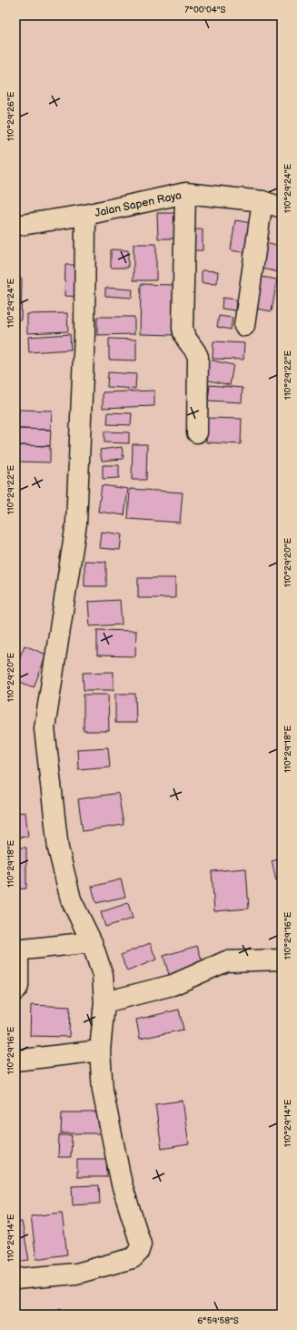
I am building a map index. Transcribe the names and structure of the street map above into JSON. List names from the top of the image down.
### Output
{
  "streets": {
    "street": ["Jalan Sapen Raya"]
  },
  "coordinates": [
    "7°00'04\"S",
    "110°29'26\"E",
    "110°29'24\"E",
    "110°29'22\"E",
    "110°29'20\"E",
    "110°29'18\"E",
    "110°29'16\"E",
    "110°29'14\"E",
    "6°59'58\"S"
  ]
}
